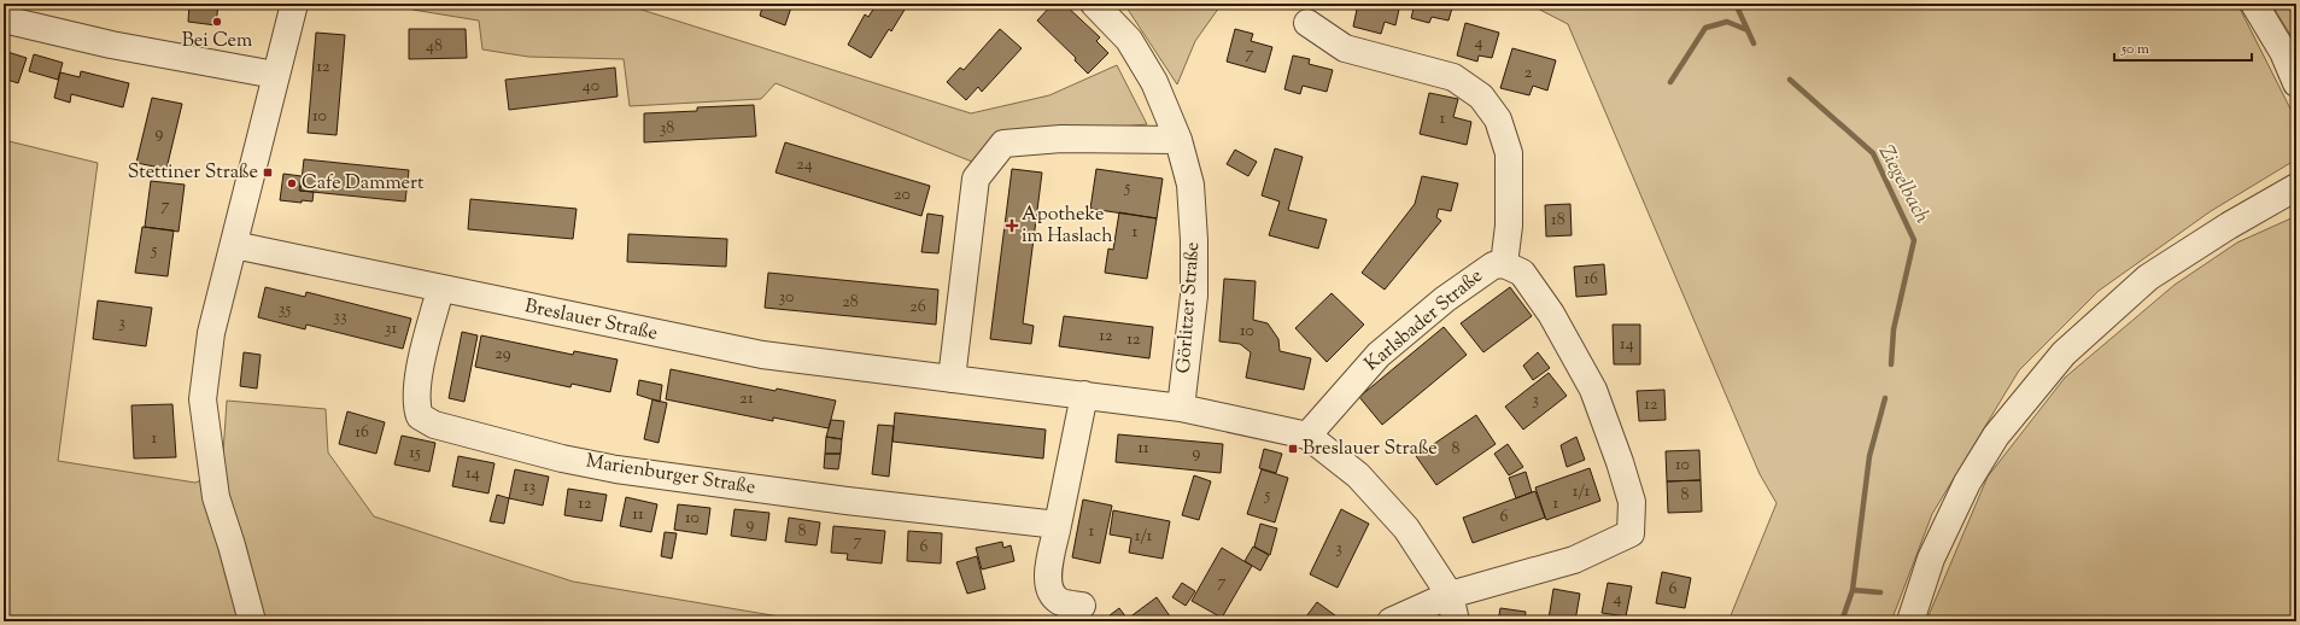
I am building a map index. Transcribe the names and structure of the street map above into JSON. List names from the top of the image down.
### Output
{
  "streets": {
    "street": [
      "Görlitzer Straße",
      "Breslauer Straße",
      "Karlsbader Straße",
      "Marienburger Straße"
    ]
  },
  "crossings": [
    ["Görlitzer Straße", "Breslauer Straße"],
    ["Breslauer Straße", "Karlsbader Straße"],
    ["Breslauer Straße", "Marienburger Straße"]
  ],
  "water": ["Ziegelbach"],
  "places": {
    "other": ["Bei Cem", "Cafe Dammert"],
    "transit": ["Stettiner Straße", "Breslauer Straße"],
    "health": ["Apotheke im Haslach"]
  },
  "house_numbers": [
    "4",
    "48",
    "7",
    "12",
    "2",
    "40",
    "10",
    "1",
    "38",
    "9",
    "24",
    "5",
    "20",
    "7",
    "18",
    "1",
    "5",
    "16",
    "30",
    "28",
    "26",
    "35",
    "33",
    "3",
    "31",
    "10",
    "12",
    "12",
    "14",
    "29",
    "21",
    "3",
    "12",
    "16",
    "1",
    "11",
    "8",
    "15",
    "9",
    "10",
    "14",
    "13",
    "1/1",
    "5",
    "8",
    "12",
    "1",
    "11",
    "6",
    "10",
    "9",
    "8",
    "1",
    "1/1",
    "7",
    "6",
    "3",
    "7",
    "6",
    "4"
  ],
  "scale_bar": "50 m"
}
